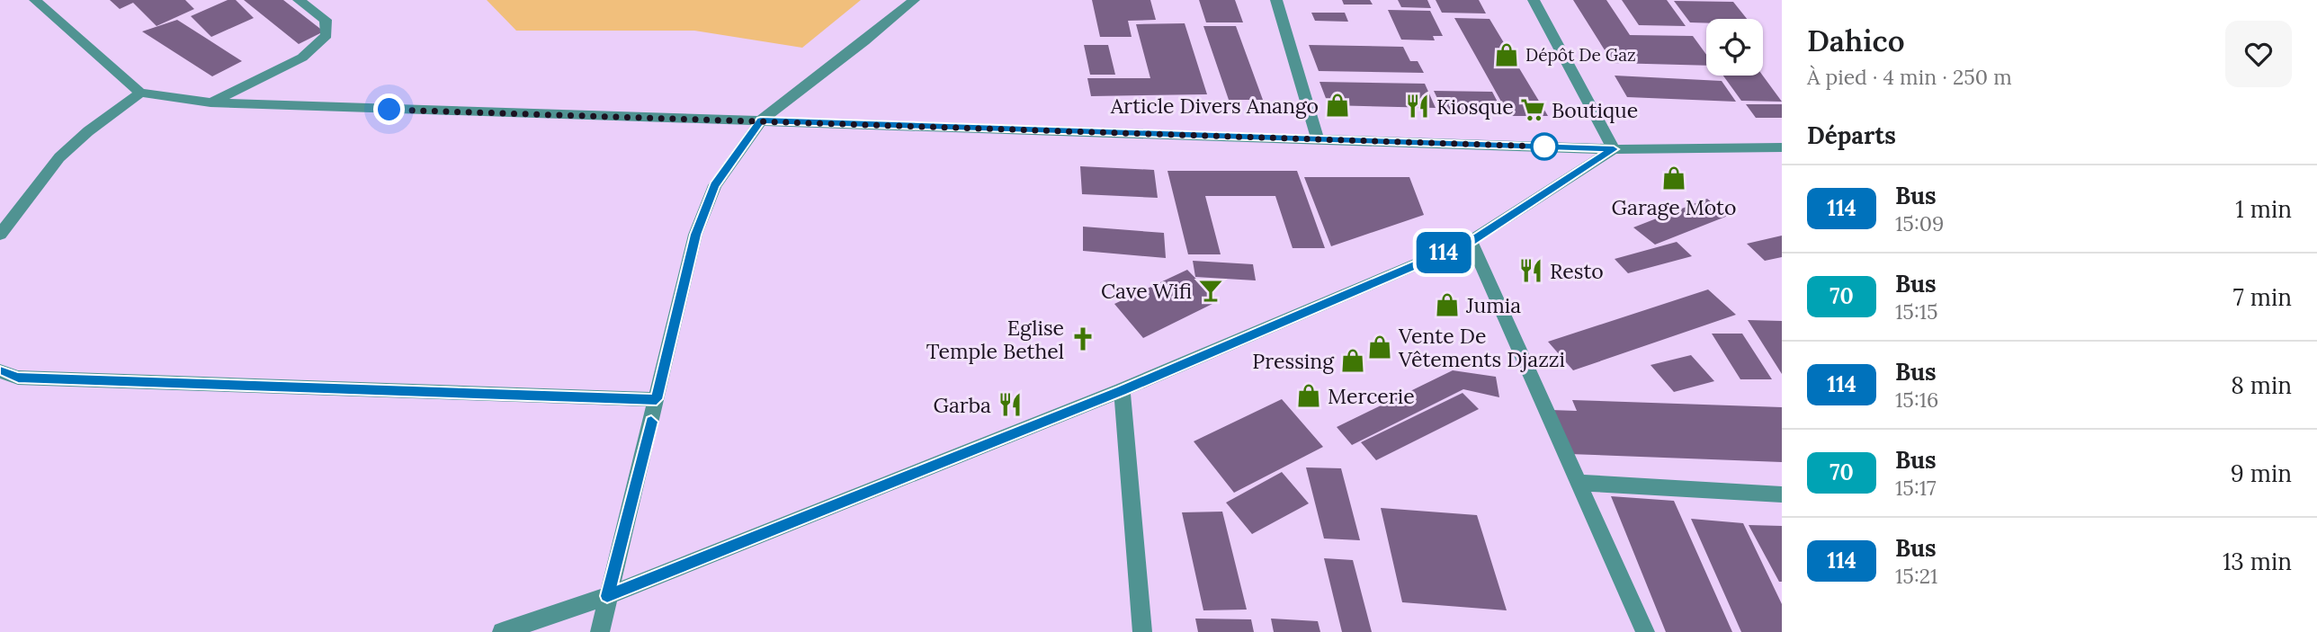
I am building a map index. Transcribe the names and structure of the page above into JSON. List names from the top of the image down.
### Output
{
  "places": {
    "shop": [
      "Dépôt De Gaz",
      "Article Divers Anango",
      "Garage Moto",
      "Jumia",
      "Vente De Vêtements Djazzi",
      "Pressing",
      "Mercerie"
    ],
    "restaurant": ["Kiosque", "Resto", "Garba"],
    "supermarket": ["Boutique"],
    "bar": ["Cave Wifi"],
    "church": ["Eglise Temple Bethel"]
  },
  "lines": ["bus line 114"],
  "page": {
    "on_map": "114",
    "heading": [
      ["Dahico", "À pied · 4 min · 250 m"],
      "Départs"
    ],
    "list": [
      {
        "mark": "114",
        "name": "Bus",
        "note": "15:09",
        "value": "1 min"
      },
      {
        "mark": "70",
        "name": "Bus",
        "note": "15:15",
        "value": "7 min"
      },
      {
        "mark": "114",
        "name": "Bus",
        "note": "15:16",
        "value": "8 min"
      },
      {
        "mark": "70",
        "name": "Bus",
        "note": "15:17",
        "value": "9 min"
      },
      {
        "mark": "114",
        "name": "Bus",
        "note": "15:21",
        "value": "13 min"
      }
    ]
  }
}
